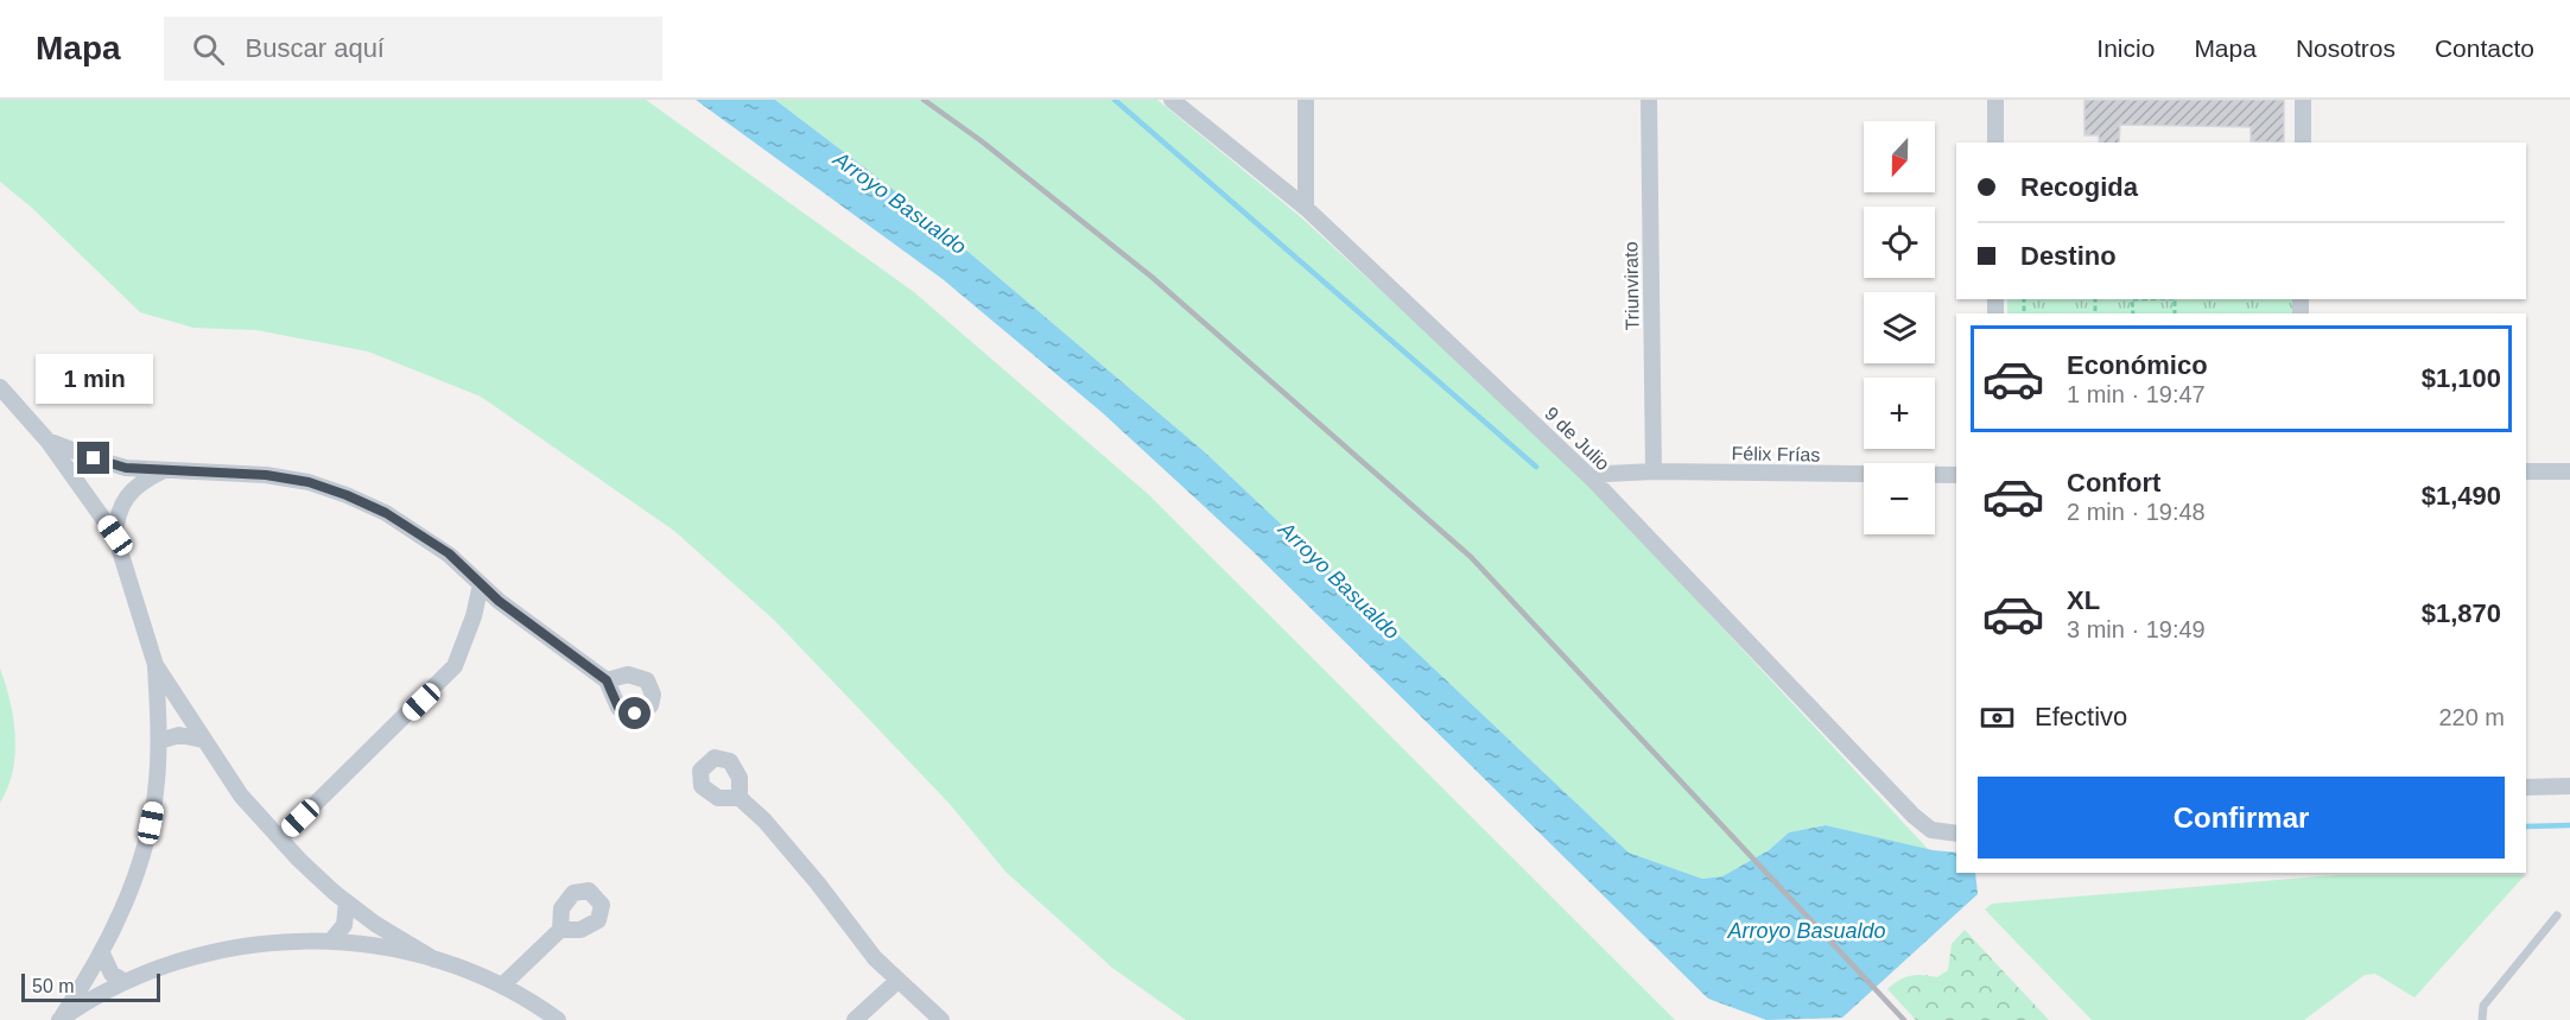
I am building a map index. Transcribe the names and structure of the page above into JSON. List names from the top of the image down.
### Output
{
  "streets": {
    "street": ["Triunvirato", "9 de Julio", "Félix Frías"]
  },
  "crossings": [
    ["Triunvirato", "Félix Frías"],
    ["9 de Julio", "Félix Frías"]
  ],
  "water": ["Arroyo Basualdo"],
  "scale_bar": "50 m",
  "north": "bottom",
  "page": {
    "header": "Mapa",
    "search": "Buscar aquí",
    "nav": [
      "Inicio",
      "Mapa",
      "Nosotros",
      "Contacto"
    ],
    "map_buttons": ["+", "−"],
    "banner": ["Recogida", "Destino"],
    "list": [
      {
        "name": "Económico",
        "note": "1 min · 19:47",
        "value": "$1,100"
      },
      {
        "name": "Confort",
        "note": "2 min · 19:48",
        "value": "$1,490"
      },
      {
        "name": "XL",
        "note": "3 min · 19:49",
        "value": "$1,870"
      }
    ],
    "bubble": "1 min",
    "pay": ["Efectivo", "220 m"],
    "buttons": "Confirmar",
    "scale": "50 m"
  }
}
